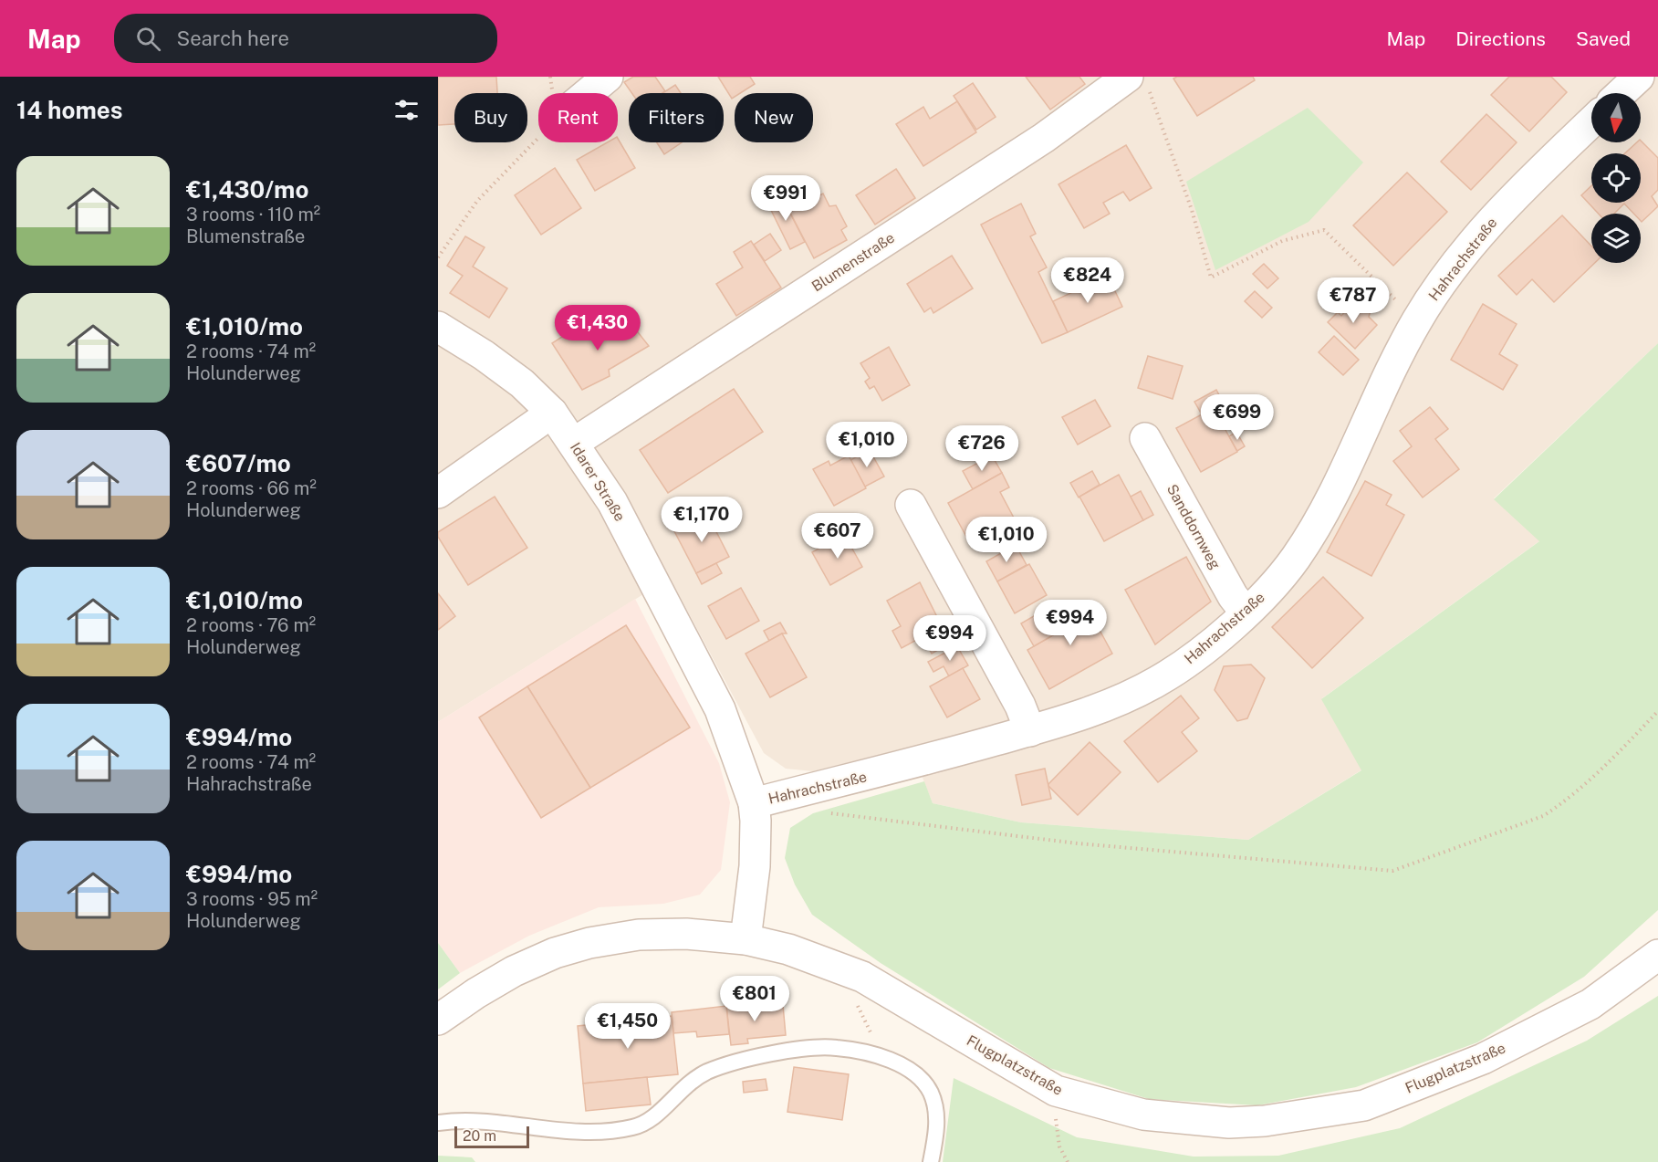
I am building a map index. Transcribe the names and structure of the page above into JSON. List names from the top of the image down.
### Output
{
  "streets": {
    "street": [
      "Hahrachstraße",
      "Blumenstraße",
      "Idarer Straße",
      "Sanddornweg",
      "Flugplatzstraße"
    ]
  },
  "crossings": [
    ["Hahrachstraße", "Idarer Straße"],
    ["Hahrachstraße", "Sanddornweg"],
    ["Hahrachstraße", "Flugplatzstraße"],
    ["Blumenstraße", "Idarer Straße"]
  ],
  "scale_bar": "20 m",
  "north": "bottom",
  "page": {
    "header": "Map",
    "search": "Search here",
    "nav": ["Map", "Directions", "Saved"],
    "heading": "14 homes",
    "chip": [
      "Buy",
      "Rent",
      "Filters",
      "New"
    ],
    "list": [
      {
        "name": "€1,430/mo",
        "note": "3 rooms · 110 m² · Blumenstraße"
      },
      {
        "name": "€1,010/mo",
        "note": "2 rooms · 74 m² · Holunderweg"
      },
      {
        "name": "€607/mo",
        "note": "2 rooms · 66 m² · Holunderweg"
      },
      {
        "name": "€1,010/mo",
        "note": "2 rooms · 76 m² · Holunderweg"
      },
      {
        "name": "€994/mo",
        "note": "2 rooms · 74 m² · Hahrachstraße"
      },
      {
        "name": "€994/mo",
        "note": "3 rooms · 95 m² · Holunderweg"
      }
    ],
    "price": [
      "€991",
      "€824",
      "€787",
      "€1,430",
      "€699",
      "€1,010",
      "€726",
      "€1,170",
      "€607",
      "€1,010",
      "€994",
      "€994",
      "€801",
      "€1,450"
    ],
    "scale": "20 m"
  }
}
